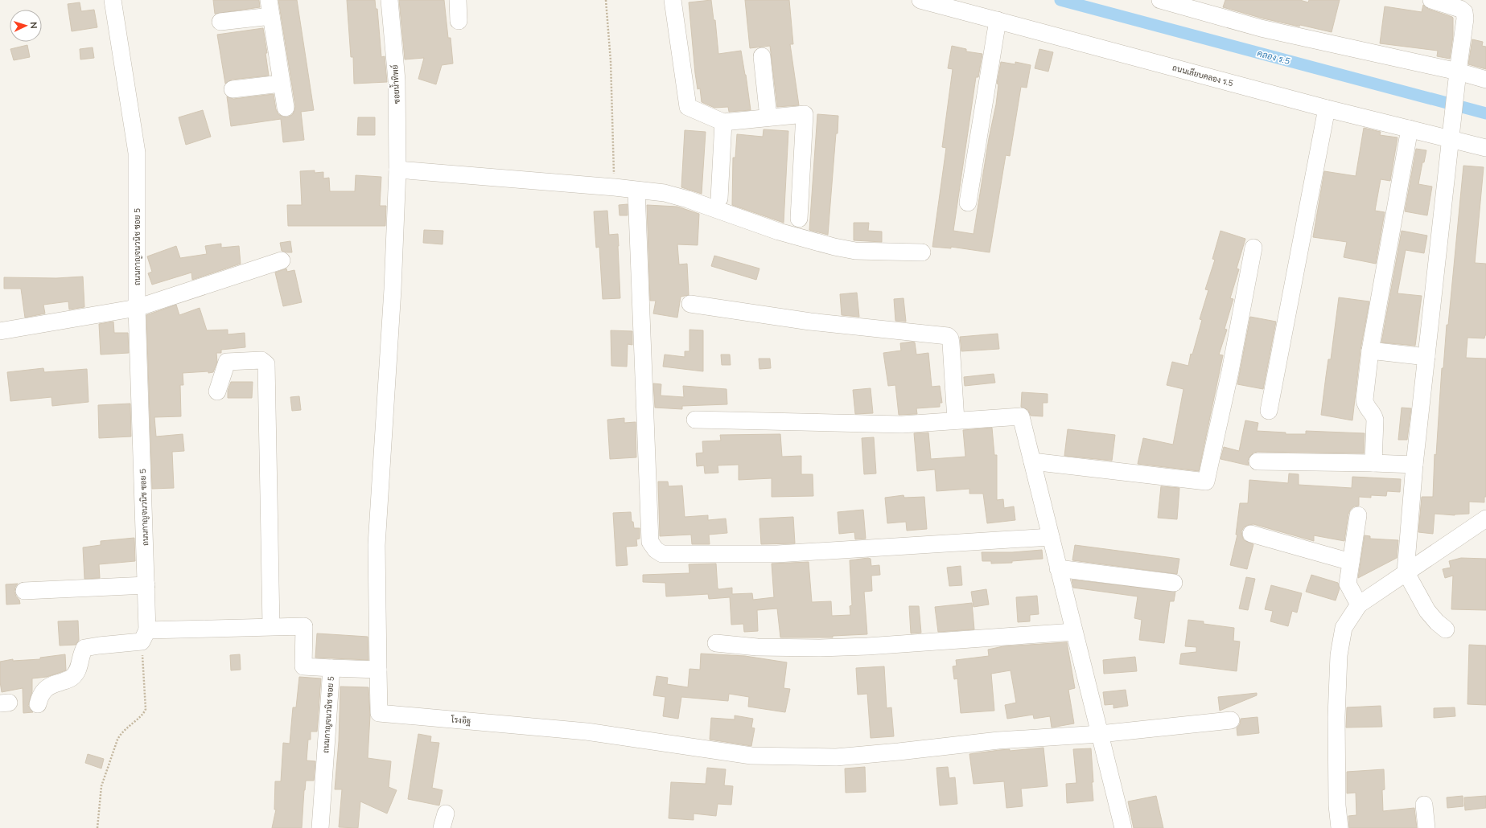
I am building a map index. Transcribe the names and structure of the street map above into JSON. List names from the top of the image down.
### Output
{
  "streets": {
    "street": [
      "ถนนเลียบคลอง ร.5",
      "ซอยน้ำทิพย์",
      "ถนนกาญจนวนิช ซอย 5",
      "โรงอิฐ"
    ]
  },
  "crossings": [
    ["ซอยน้ำทิพย์", "โรงอิฐ"]
  ],
  "water": ["คลอง ร.5"],
  "north": "right"
}
